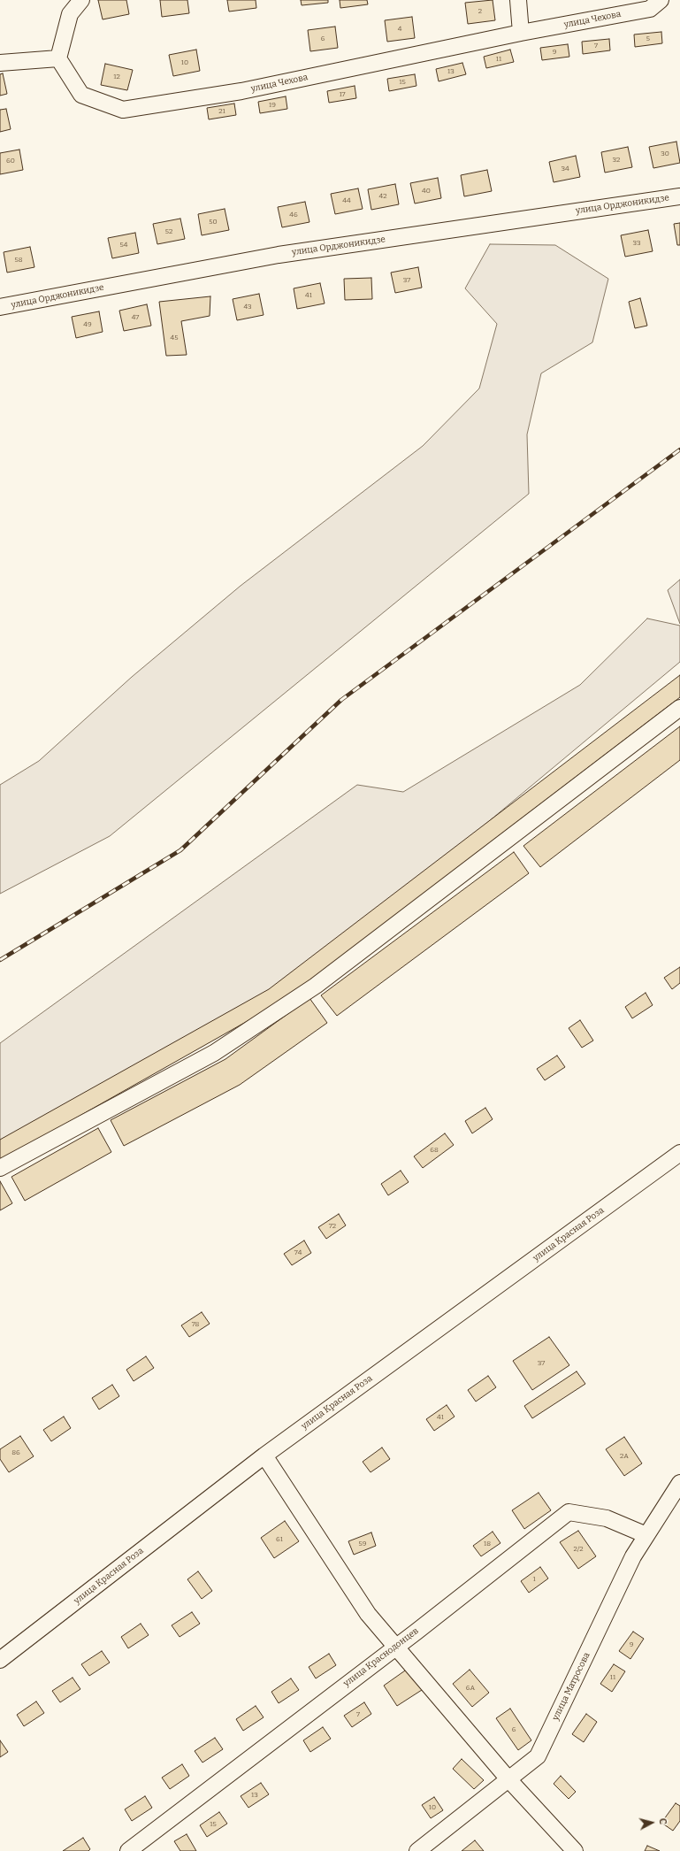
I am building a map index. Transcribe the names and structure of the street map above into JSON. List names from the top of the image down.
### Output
{
  "streets": {
    "street": [
      "улица Чехова",
      "улица Орджоникидзе",
      "улица Красная Роза",
      "улица Краснодонцев",
      "улица Матросова"
    ]
  },
  "crossings": [
    ["улица Краснодонцев", "улица Матросова"]
  ],
  "house_numbers": [
    "2",
    "4",
    "6",
    "5",
    "7",
    "9",
    "11",
    "10",
    "13",
    "12",
    "15",
    "17",
    "19",
    "21",
    "30",
    "32",
    "60",
    "34",
    "40",
    "42",
    "44",
    "46",
    "50",
    "52",
    "33",
    "54",
    "58",
    "37",
    "41",
    "43",
    "47",
    "49",
    "45",
    "68",
    "72",
    "74",
    "78",
    "37",
    "41",
    "86",
    "2А",
    "61",
    "59",
    "18",
    "2/2",
    "1",
    "9",
    "11",
    "6А",
    "7",
    "6",
    "13",
    "10",
    "15"
  ],
  "north": "right"
}
